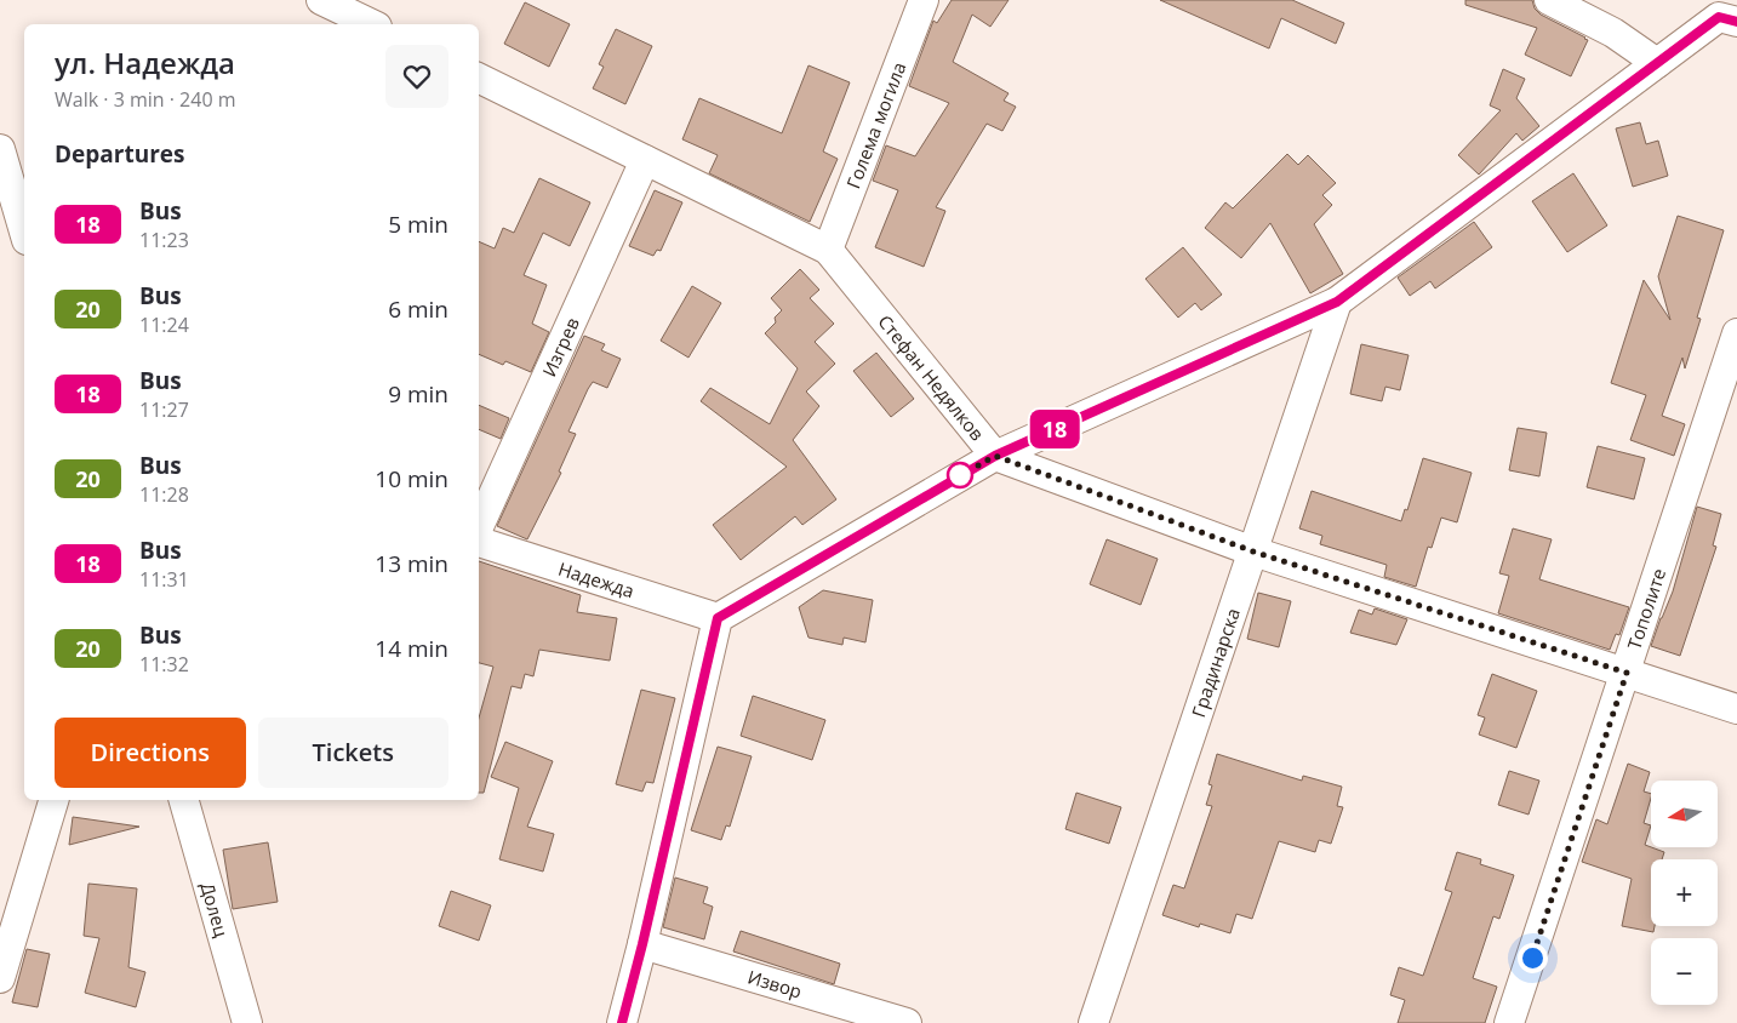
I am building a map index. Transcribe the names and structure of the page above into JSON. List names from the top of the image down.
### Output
{
  "streets": {
    "street": [
      "Голема могила",
      "Изгрев",
      "Стефан Недялков",
      "Надежда",
      "Тополите",
      "Градинарска",
      "Долец",
      "Извор"
    ]
  },
  "crossings": [
    ["Голема могила", "Стефан Недялков"],
    ["Изгрев", "Стефан Недялков"],
    ["Стефан Недялков", "Тополите"],
    ["Стефан Недялков", "Градинарска"]
  ],
  "lines": ["bus line 18"],
  "north": "left",
  "page": {
    "on_map": "18",
    "heading": [
      ["ул. Надежда", "Walk · 3 min · 240 m"],
      "Departures"
    ],
    "list": [
      {
        "mark": "18",
        "name": "Bus",
        "note": "11:23",
        "value": "5 min"
      },
      {
        "mark": "20",
        "name": "Bus",
        "note": "11:24",
        "value": "6 min"
      },
      {
        "mark": "18",
        "name": "Bus",
        "note": "11:27",
        "value": "9 min"
      },
      {
        "mark": "20",
        "name": "Bus",
        "note": "11:28",
        "value": "10 min"
      },
      {
        "mark": "18",
        "name": "Bus",
        "note": "11:31",
        "value": "13 min"
      },
      {
        "mark": "20",
        "name": "Bus",
        "note": "11:32",
        "value": "14 min"
      }
    ],
    "buttons": ["Directions", "Tickets"],
    "map_buttons": ["+", "−"]
  }
}
